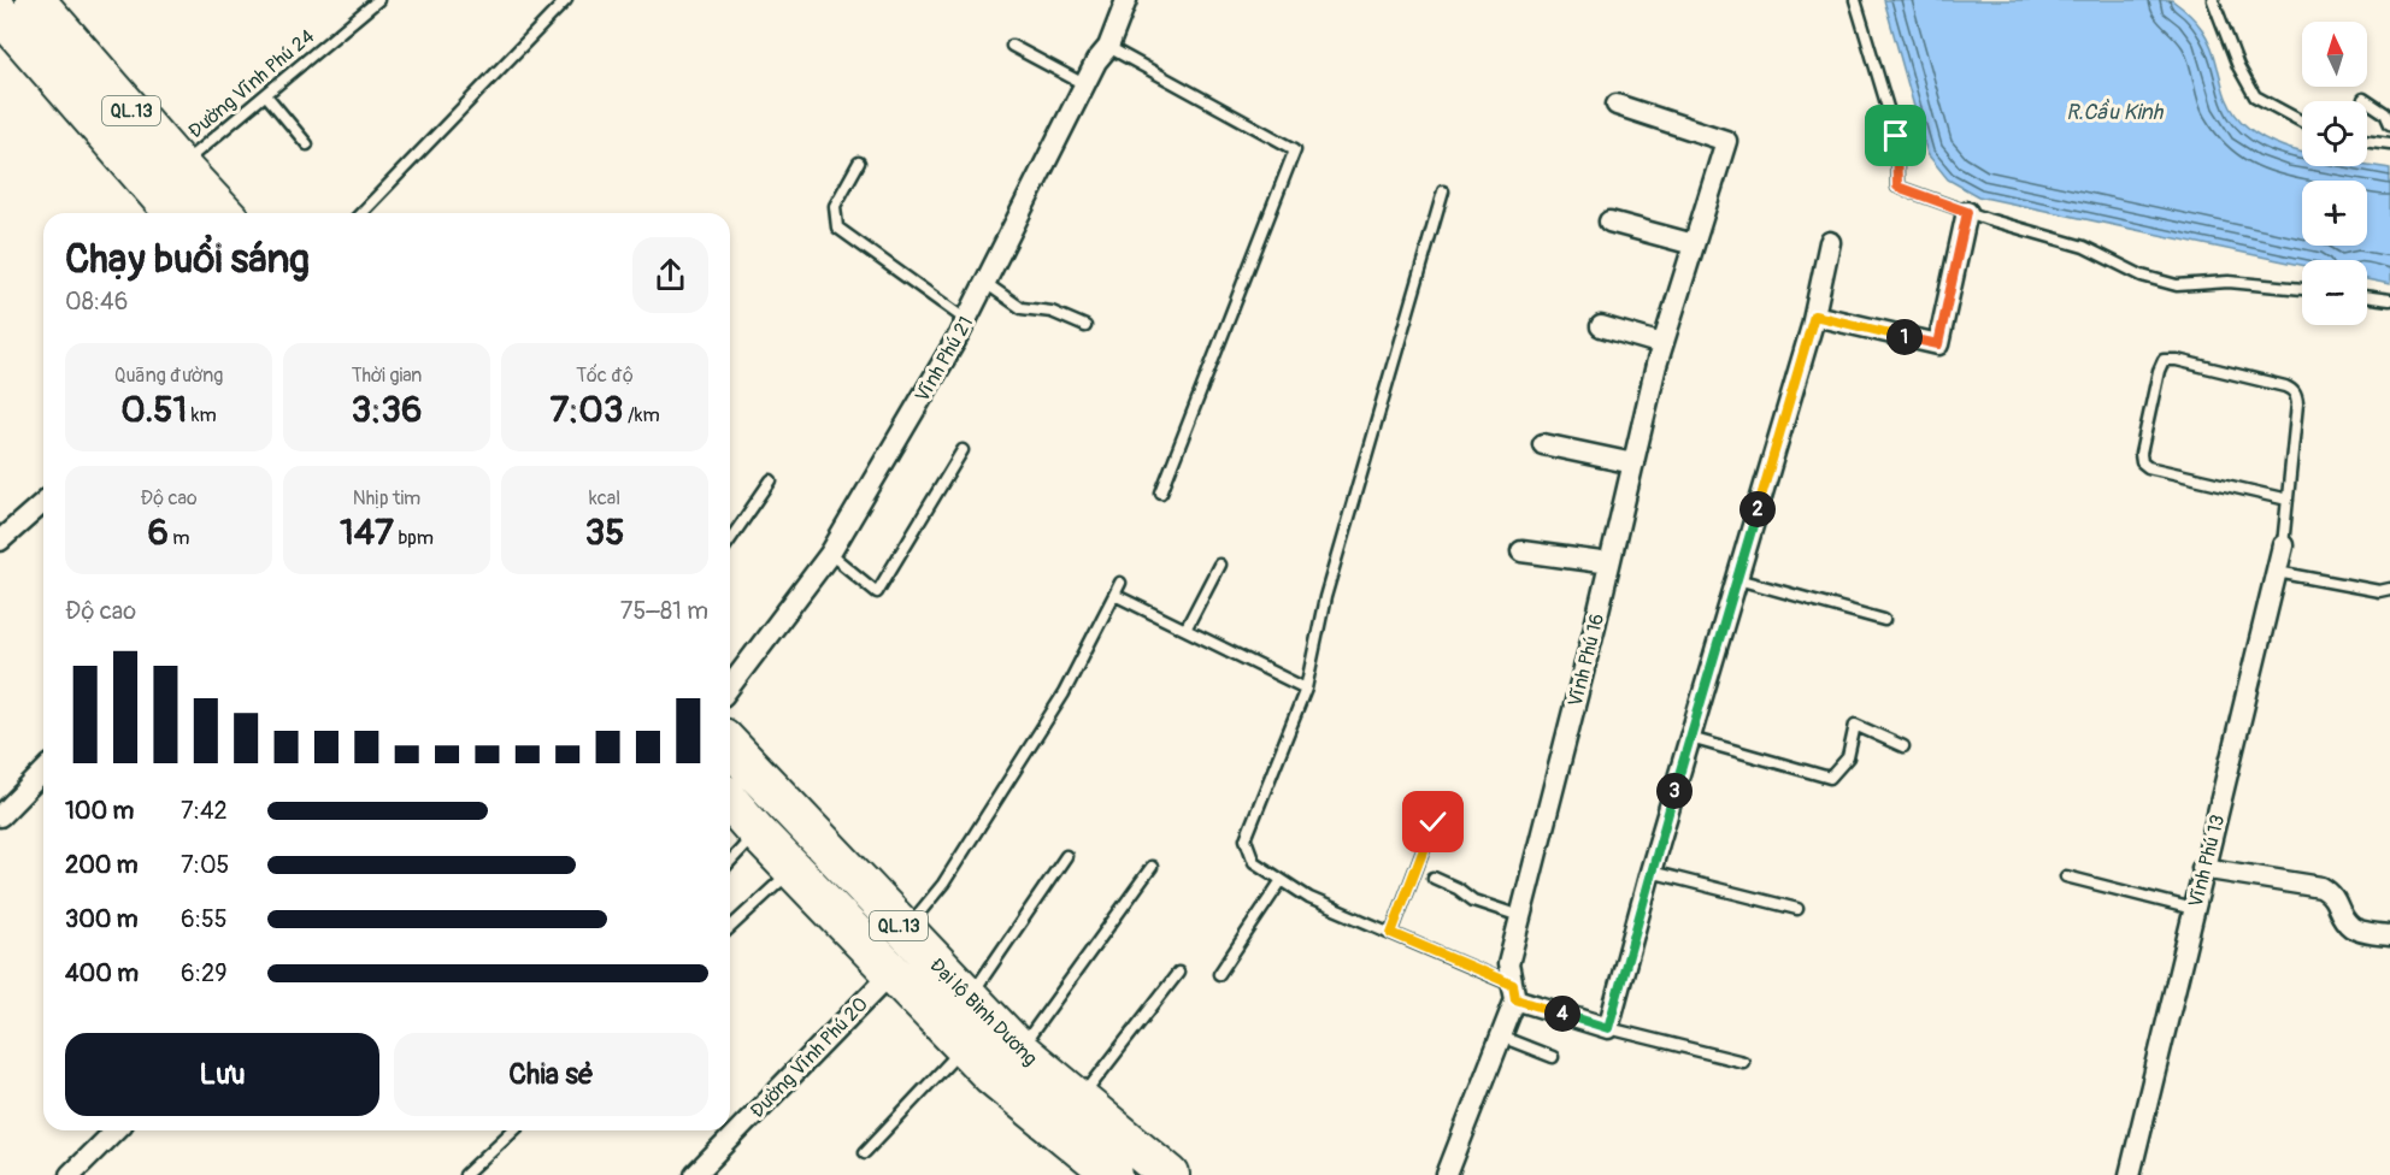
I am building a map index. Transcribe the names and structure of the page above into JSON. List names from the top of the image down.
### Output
{
  "streets": {
    "highway": ["QL.13", "Đại lộ Bình Dương"],
    "street": [
      "Vĩnh Phú 21",
      "Vĩnh Phú 16",
      "Vĩnh Phú 13",
      "Đường Vĩnh Phú 20"
    ],
    "lane": ["Đường Vĩnh Phú 24"]
  },
  "crossings": [
    ["Đường Vĩnh Phú 24", "QL.13"],
    ["Đại lộ Bình Dương", "Đường Vĩnh Phú 20"]
  ],
  "water": ["R.Cầu Kinh"],
  "north": "top",
  "page": {
    "map_buttons": ["+", "−"],
    "heading": ["Chạy buổi sáng", "08:46"],
    "pins": [
      "1",
      "2",
      "3",
      "4"
    ],
    "stats": [
      ["Quãng đường", "0.51 km"],
      ["Thời gian", "3:36"],
      ["Tốc độ", "7:03 /km"],
      ["Độ cao", "6 m"],
      ["Nhịp tim", "147 bpm"],
      ["kcal", "35"]
    ],
    "chart": ["Độ cao", "75–81 m"],
    "list": [
      {
        "name": "100 m",
        "note": "7:42"
      },
      {
        "name": "200 m",
        "note": "7:05"
      },
      {
        "name": "300 m",
        "note": "6:55"
      },
      {
        "name": "400 m",
        "note": "6:29"
      }
    ],
    "buttons": ["Lưu", "Chia sẻ"]
  }
}
